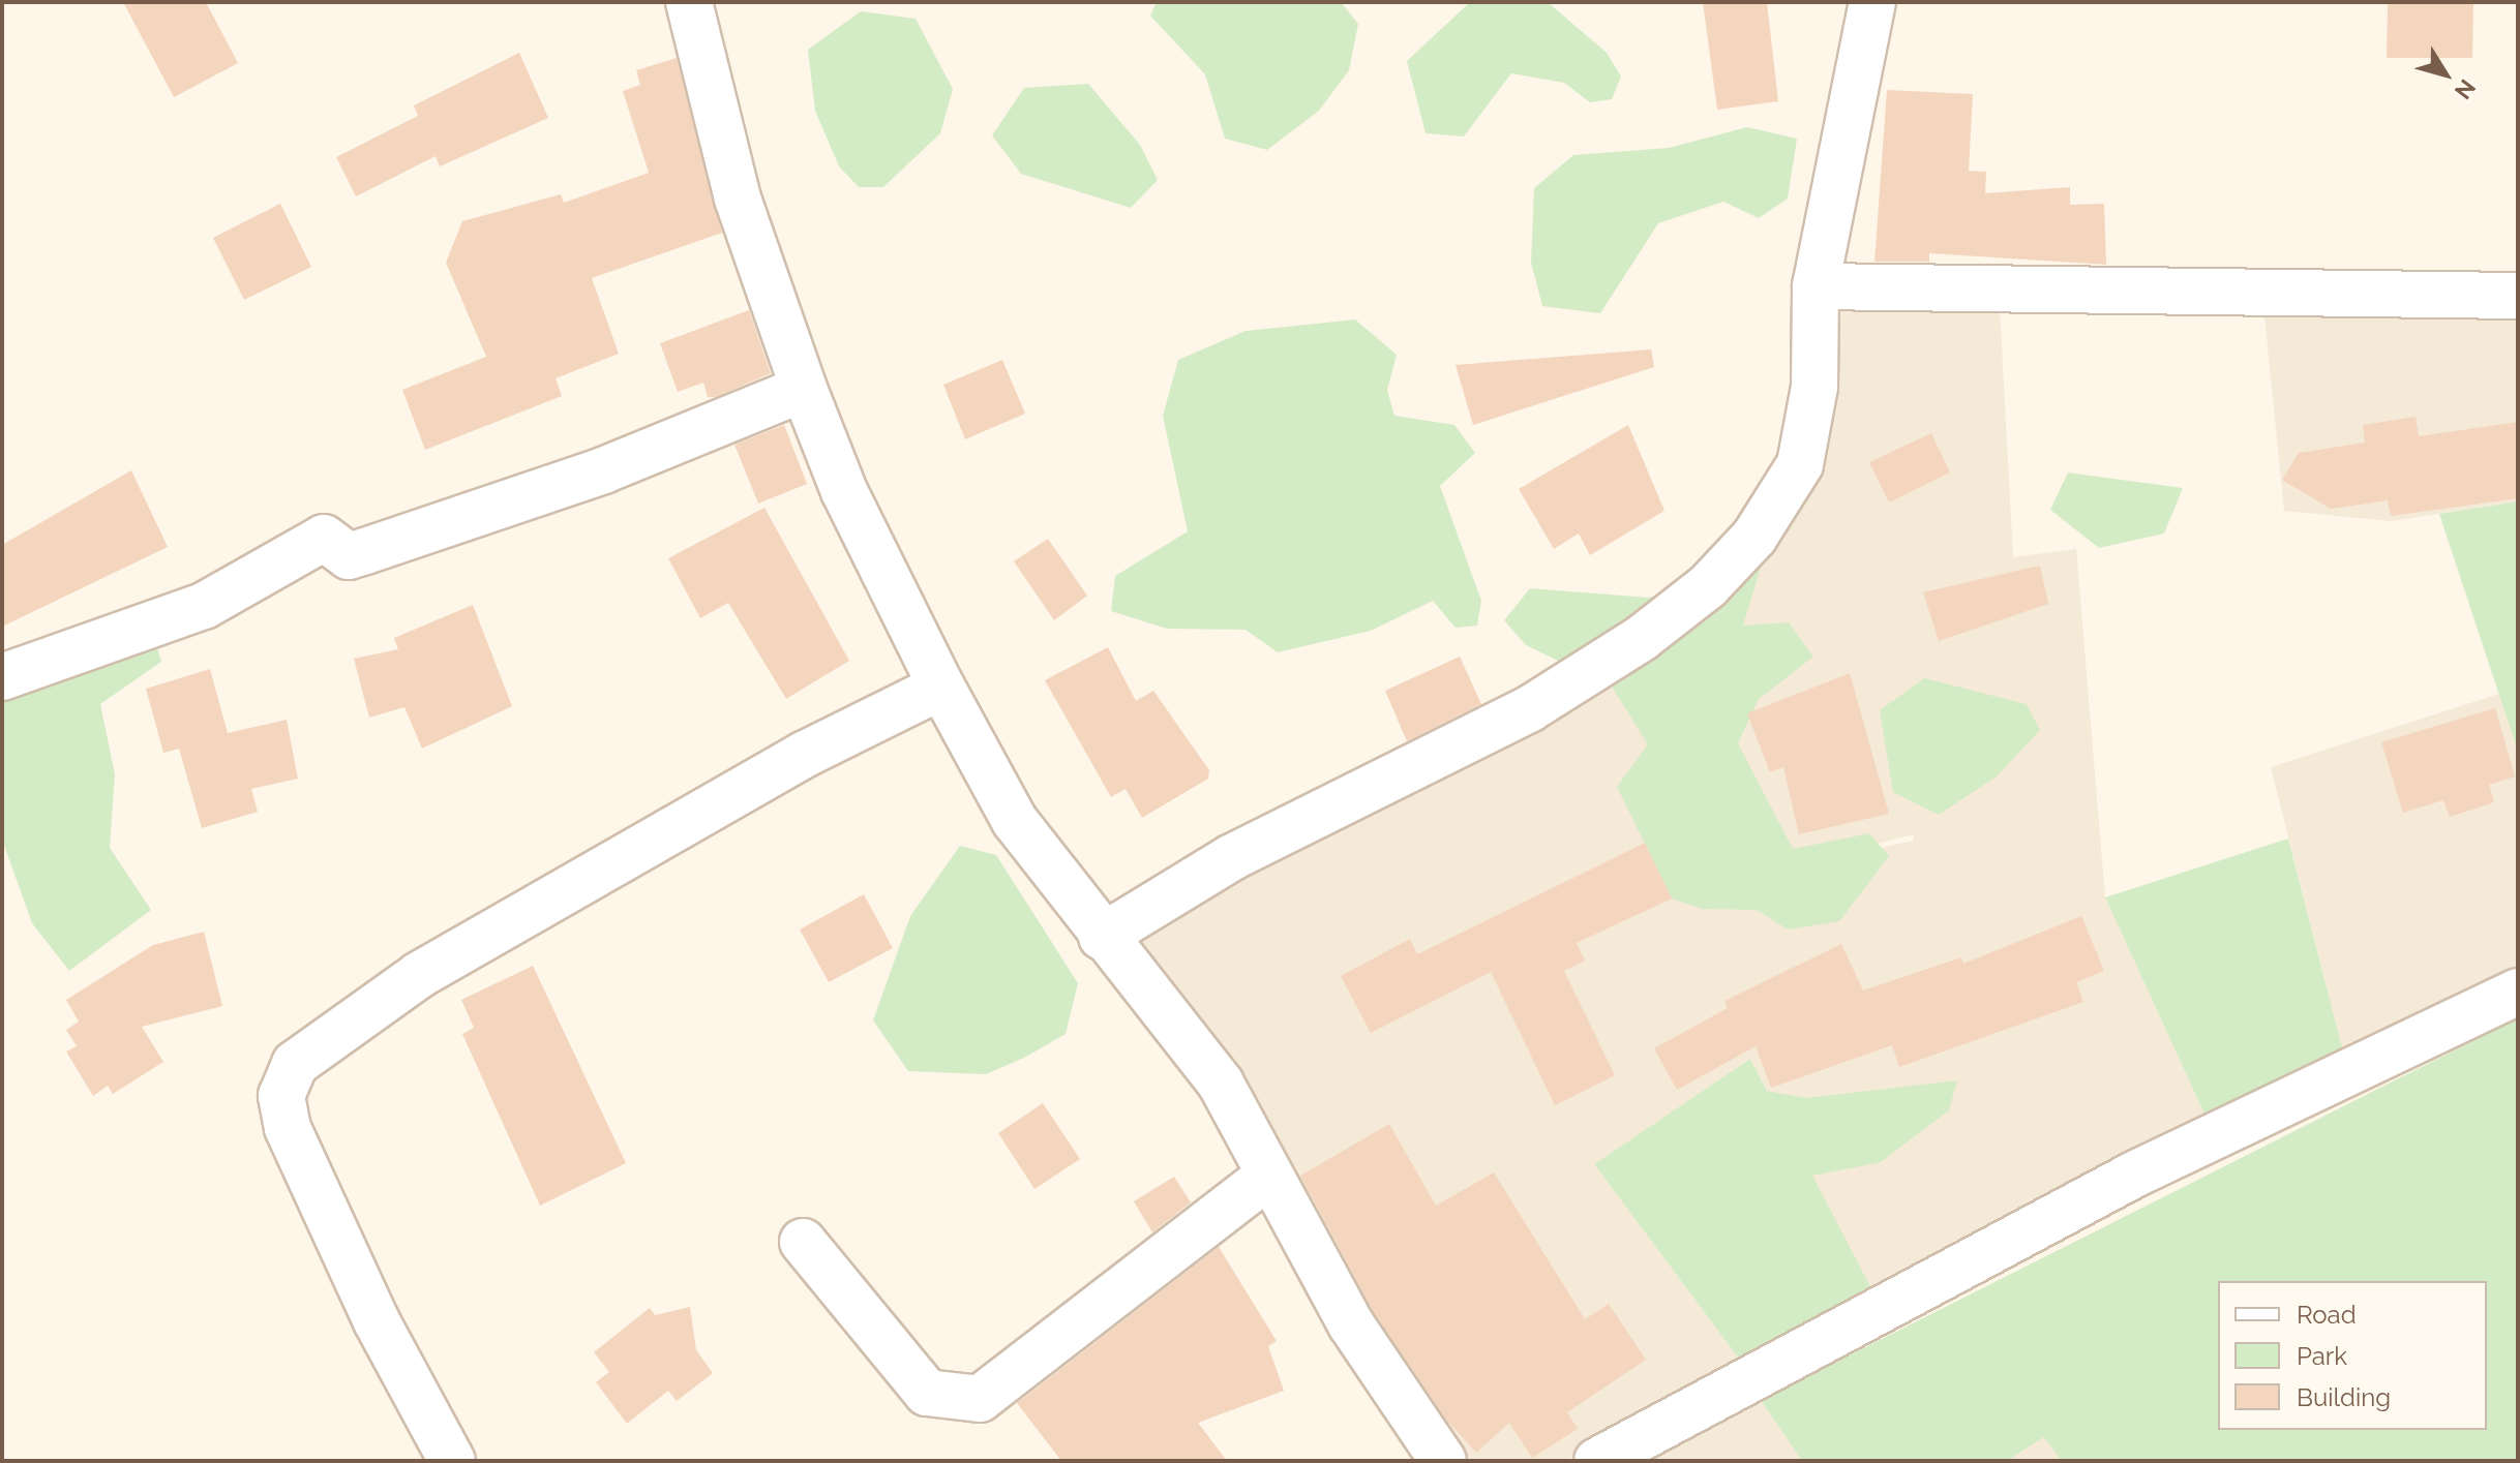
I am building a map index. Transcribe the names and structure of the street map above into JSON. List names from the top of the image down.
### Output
{
  "legend": ["Road", "Park", "Building"],
  "north": "bottom right"
}
